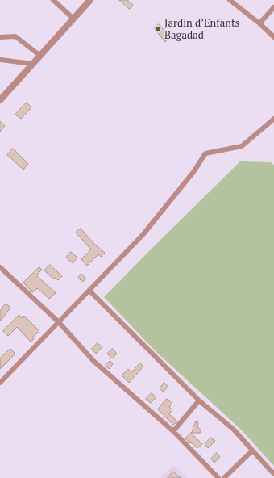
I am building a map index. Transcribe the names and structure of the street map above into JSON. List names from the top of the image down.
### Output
{
  "places": ["Jardin d’Enfants Bagadad"]
}
